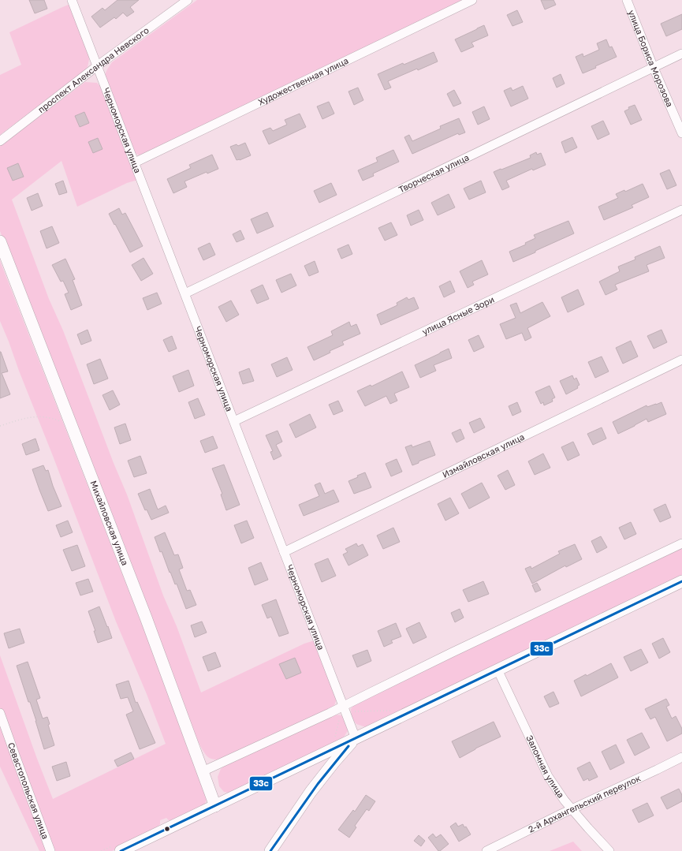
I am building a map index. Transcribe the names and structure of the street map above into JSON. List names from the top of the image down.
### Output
{
  "streets": {
    "street": [
      "улица Бориса Морозова",
      "проспект Александра Невского",
      "Художественная улица",
      "Черноморская улица",
      "Творческая улица",
      "улица Ясные Зори",
      "Измайловская улица",
      "Михайловская улица",
      "Заломная улица",
      "Севастопольская улица",
      "2-й Архангельский переулок"
    ]
  },
  "crossings": [
    ["улица Бориса Морозова", "Творческая улица"],
    ["проспект Александра Невского", "Черноморская улица"],
    ["Художественная улица", "Черноморская улица"],
    ["Черноморская улица", "Творческая улица"],
    ["Черноморская улица", "улица Ясные Зори"],
    ["Черноморская улица", "Измайловская улица"],
    ["Заломная улица", "2-й Архангельский переулок"]
  ],
  "lines": ["transit line 33с"]
}
